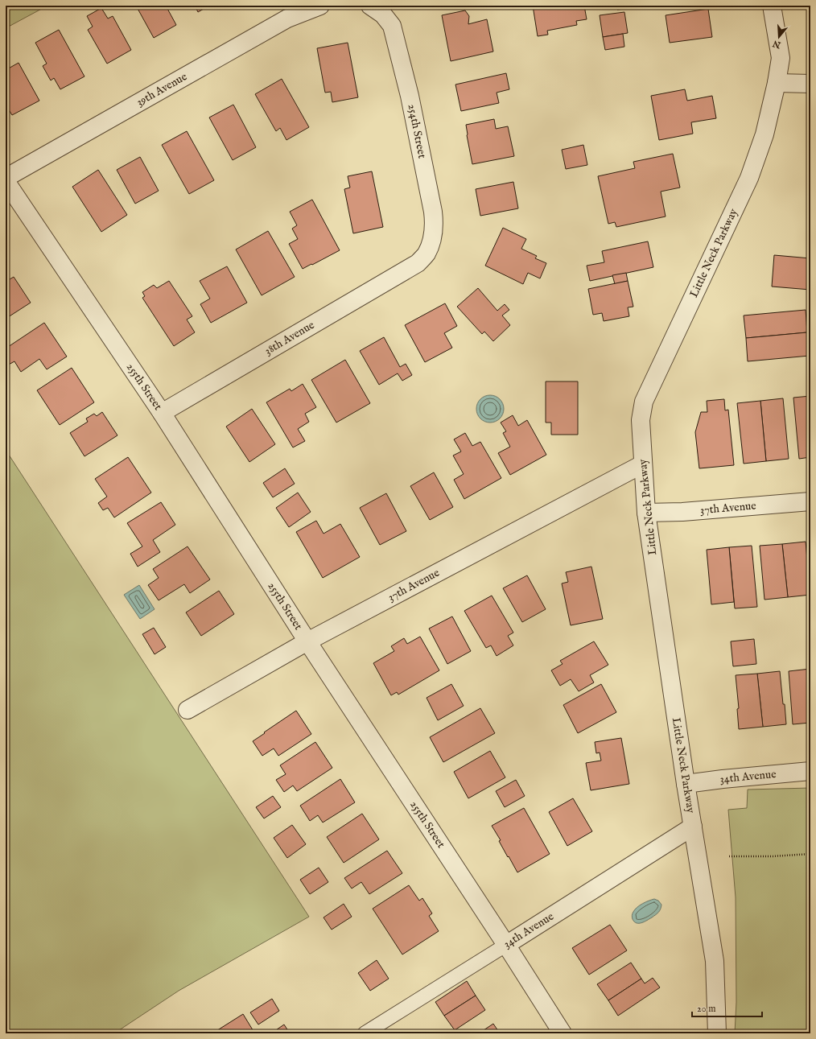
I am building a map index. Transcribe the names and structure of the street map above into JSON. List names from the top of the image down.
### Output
{
  "streets": {
    "street": [
      "39th Avenue",
      "254th Street",
      "Little Neck Parkway",
      "38th Avenue",
      "255th Street",
      "37th Avenue",
      "34th Avenue"
    ]
  },
  "crossings": [
    ["254th Street", "38th Avenue"],
    ["Little Neck Parkway", "37th Avenue"],
    ["Little Neck Parkway", "34th Avenue"],
    ["38th Avenue", "255th Street"],
    ["255th Street", "37th Avenue"],
    ["255th Street", "34th Avenue"]
  ],
  "scale_bar": "20 m",
  "north": "bottom"
}
